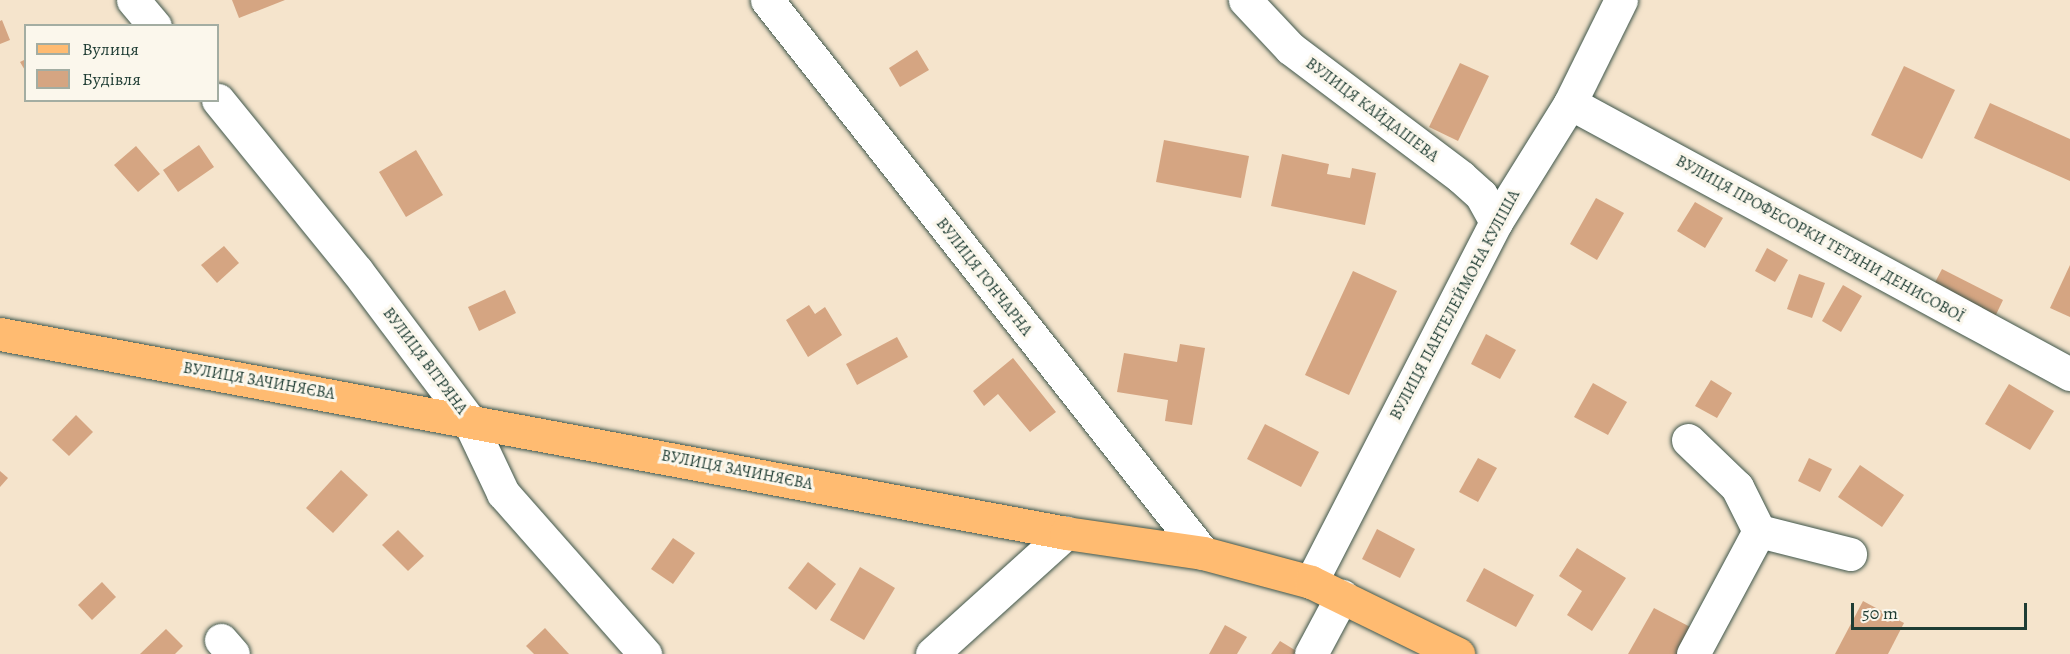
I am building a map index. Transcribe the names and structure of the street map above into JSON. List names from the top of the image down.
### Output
{
  "streets": {
    "main road": ["ВУЛИЦЯ ЗАЧИНЯЄВА"],
    "street": [
      "ВУЛИЦЯ КАЙДАШЕВА",
      "ВУЛИЦЯ ПРОФЕСОРКИ ТЕТЯНИ ДЕНИСОВОЇ",
      "ВУЛИЦЯ ГОНЧАРНА",
      "ВУЛИЦЯ ПАНТЕЛЕЙМОНА КУЛІША",
      "ВУЛИЦЯ ВІТРЯНА"
    ]
  },
  "crossings": [
    ["ВУЛИЦЯ КАЙДАШЕВА", "ВУЛИЦЯ ПАНТЕЛЕЙМОНА КУЛІША"],
    ["ВУЛИЦЯ ПРОФЕСОРКИ ТЕТЯНИ ДЕНИСОВОЇ", "ВУЛИЦЯ ПАНТЕЛЕЙМОНА КУЛІША"],
    ["ВУЛИЦЯ ГОНЧАРНА", "ВУЛИЦЯ ЗАЧИНЯЄВА"],
    ["ВУЛИЦЯ ПАНТЕЛЕЙМОНА КУЛІША", "ВУЛИЦЯ ЗАЧИНЯЄВА"],
    ["ВУЛИЦЯ ВІТРЯНА", "ВУЛИЦЯ ЗАЧИНЯЄВА"]
  ],
  "legend": ["Вулиця", "Будівля"],
  "scale_bar": "50 m"
}
